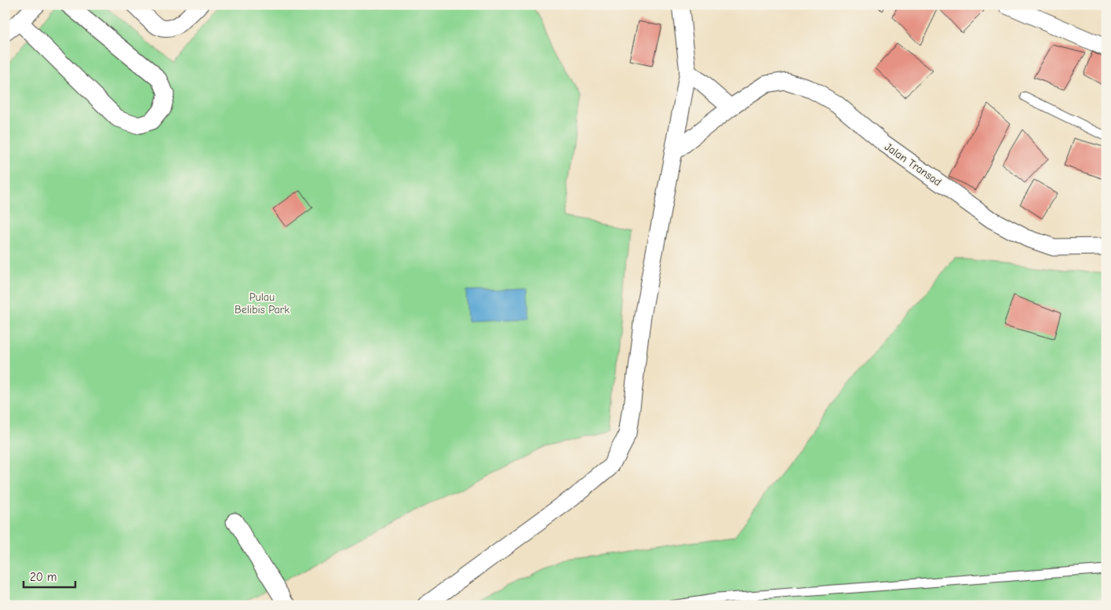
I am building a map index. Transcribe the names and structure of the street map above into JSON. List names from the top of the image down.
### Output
{
  "streets": {
    "street": ["Jalan Transad"]
  },
  "parks": ["Pulau Belibis Park"],
  "scale_bar": "20 m"
}
